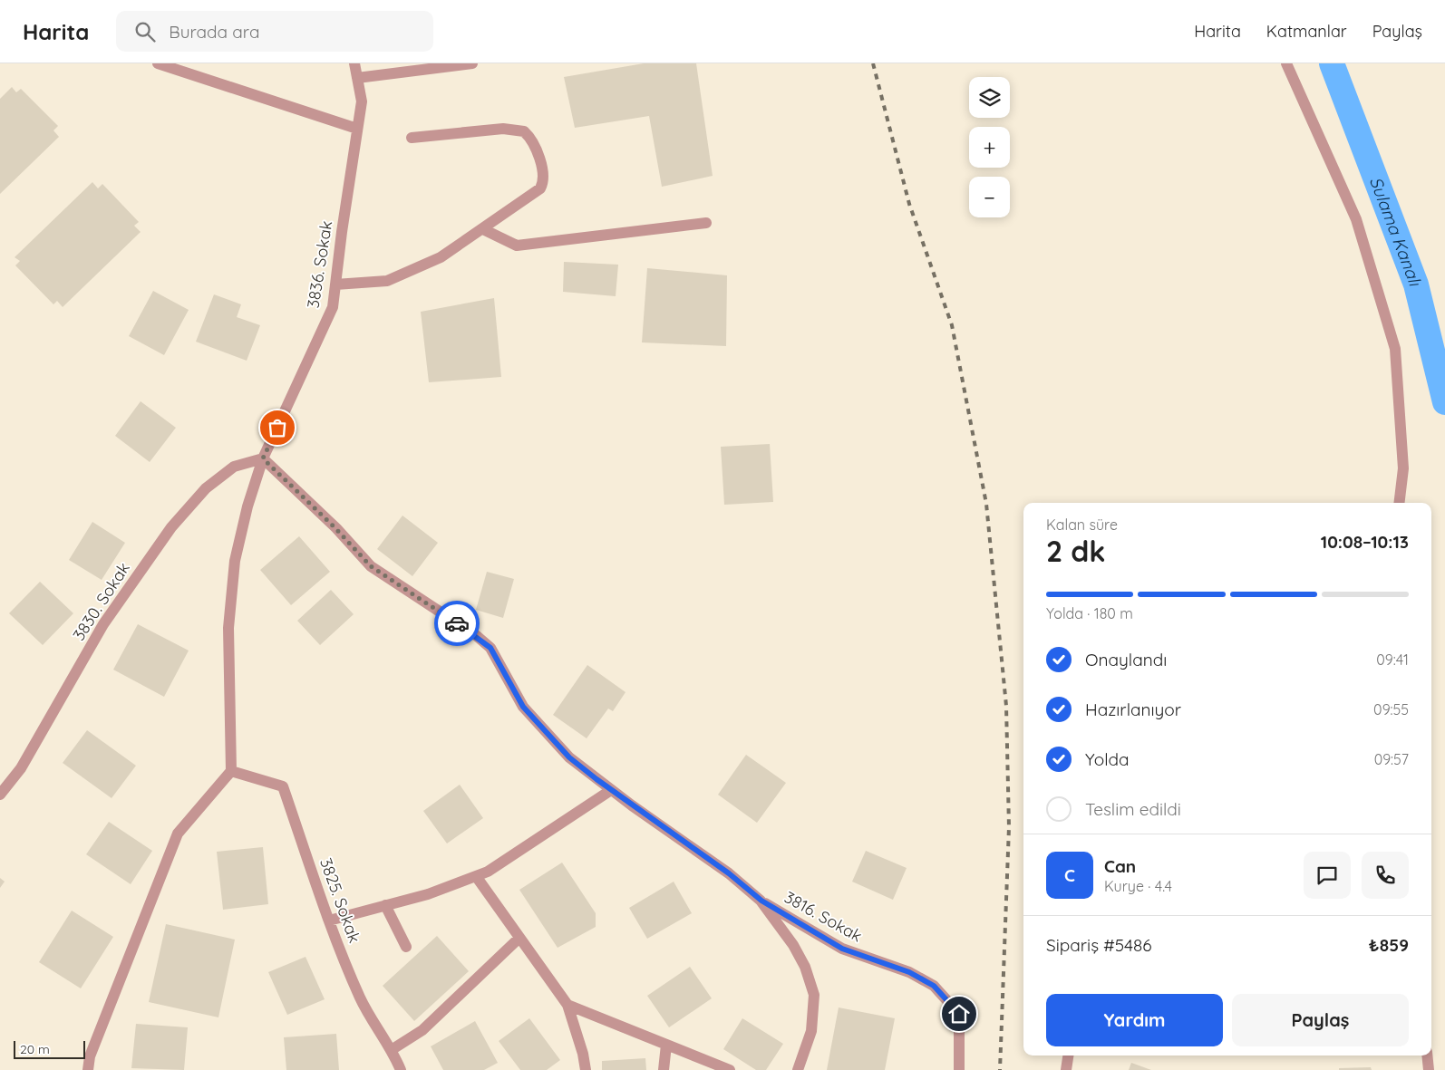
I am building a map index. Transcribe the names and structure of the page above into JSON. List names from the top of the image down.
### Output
{
  "streets": {
    "street": [
      "3836. Sokak",
      "3830. Sokak",
      "3825. Sokak",
      "3816. Sokak"
    ]
  },
  "crossings": [
    ["3836. Sokak", "3830. Sokak"],
    ["3836. Sokak", "3825. Sokak"]
  ],
  "water": ["Sulama Kanalı"],
  "scale_bar": "20 m",
  "page": {
    "header": "Harita",
    "search": "Burada ara",
    "nav": ["Harita", "Katmanlar", "Paylaş"],
    "map_buttons": ["+", "−"],
    "heading": ["2 dk", "Kalan süre", "10:08–10:13"],
    "panel": [
      "Can",
      "Kurye · 4.4",
      "Sipariş #5486",
      "₺859"
    ],
    "bar": "Yolda · 180 m",
    "list": [
      ["Onaylandı", "09:41"],
      ["Hazırlanıyor", "09:55"],
      ["Yolda", "09:57"],
      "Teslim edildi"
    ],
    "round": "C",
    "buttons": ["Yardım", "Paylaş"],
    "scale": "20 m"
  }
}
